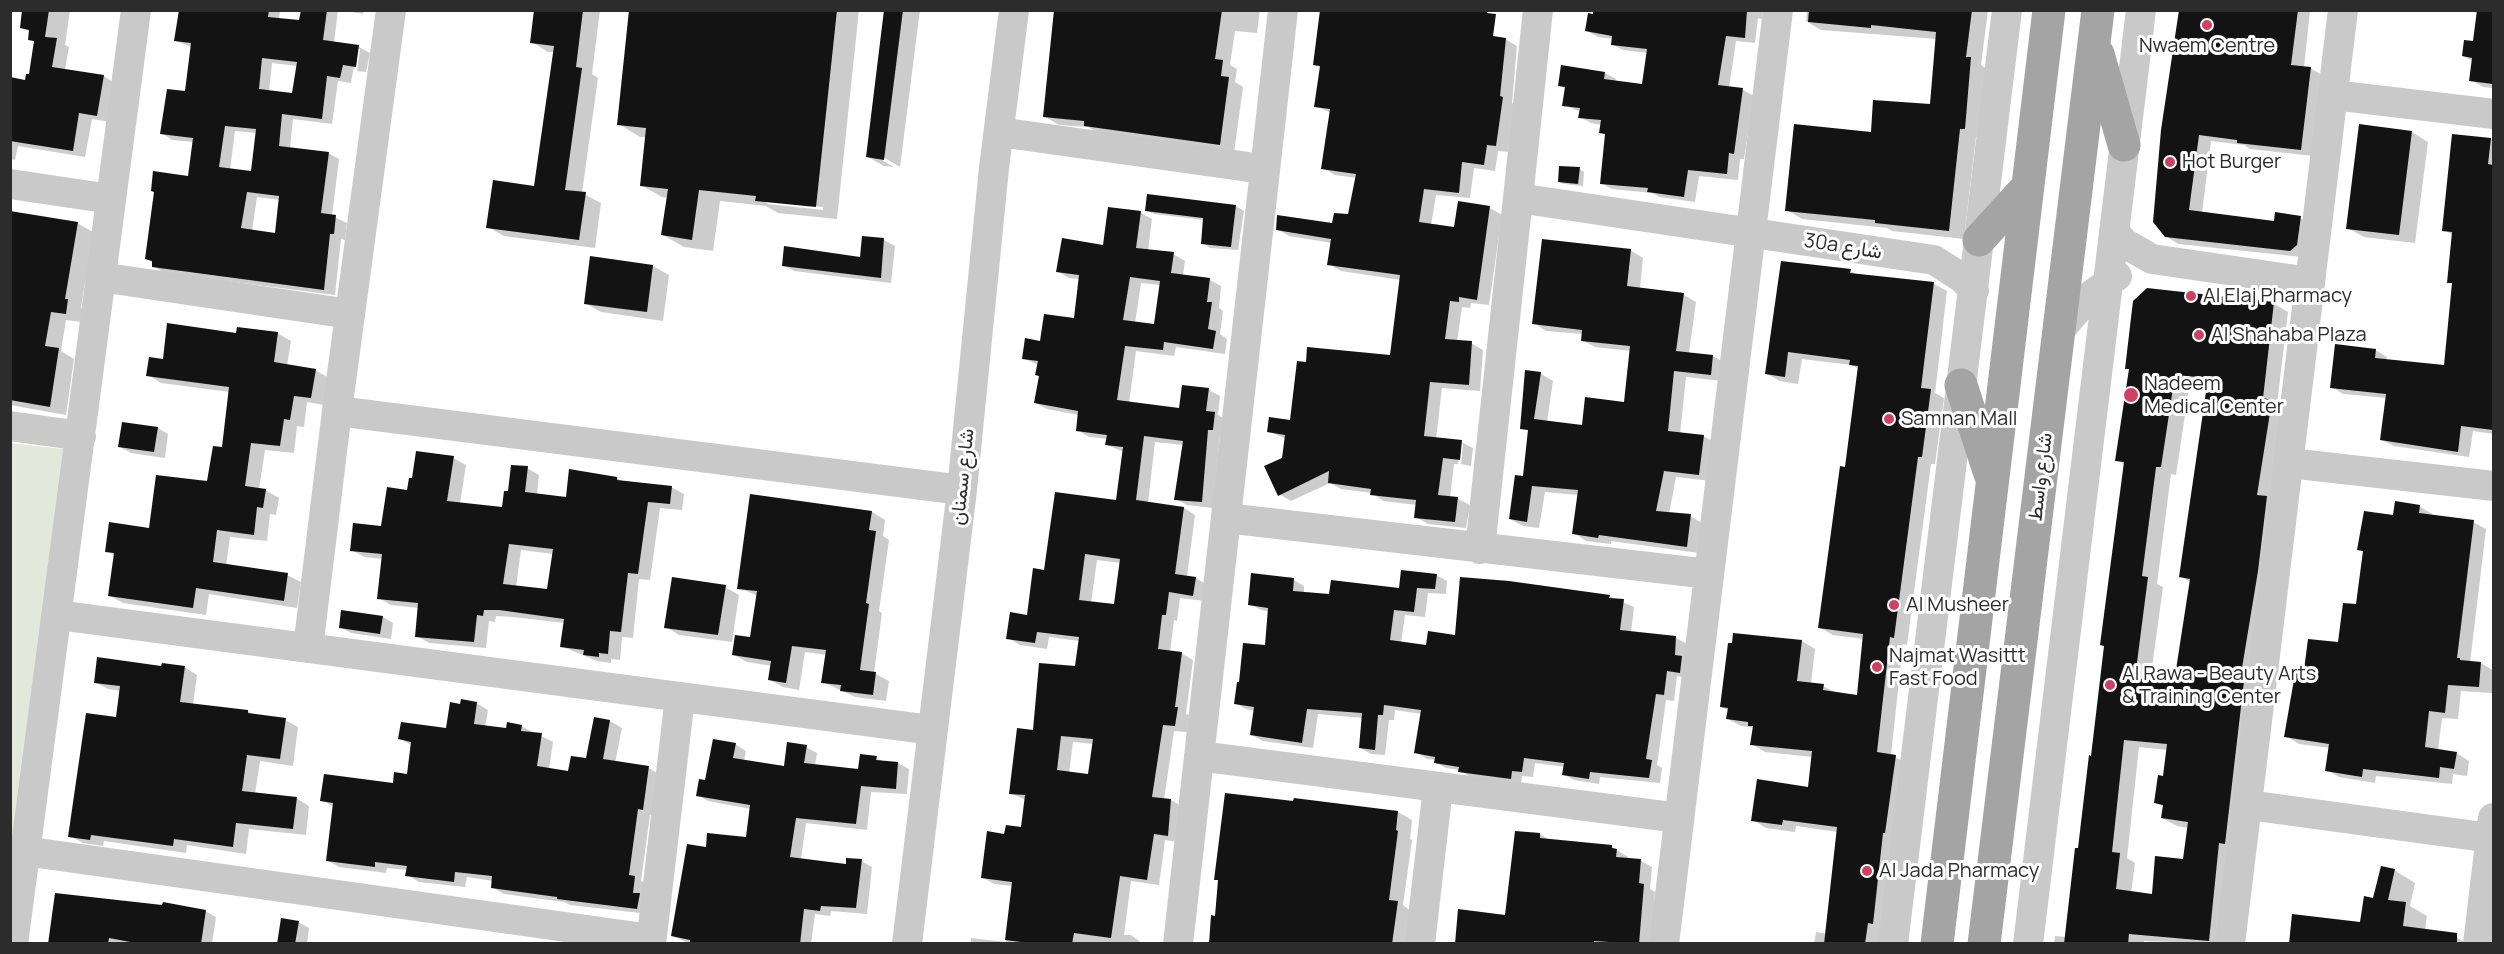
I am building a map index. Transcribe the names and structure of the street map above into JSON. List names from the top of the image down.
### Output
{
  "streets": {
    "main road": ["شارع واسط"],
    "street": ["30a شارع", "شارع سمنان"]
  },
  "places": [
    "Nwaem Centre",
    "Hot Burger",
    "Al Elaj Pharmacy",
    "Al Shahaba Plaza",
    "Nadeem Medical Center",
    "Samnan Mall",
    "Al Musheer",
    "Najmat Wasittt Fast Food",
    "Al Rawa - Beauty Arts & Training Center",
    "Al Jada Pharmacy"
  ]
}
